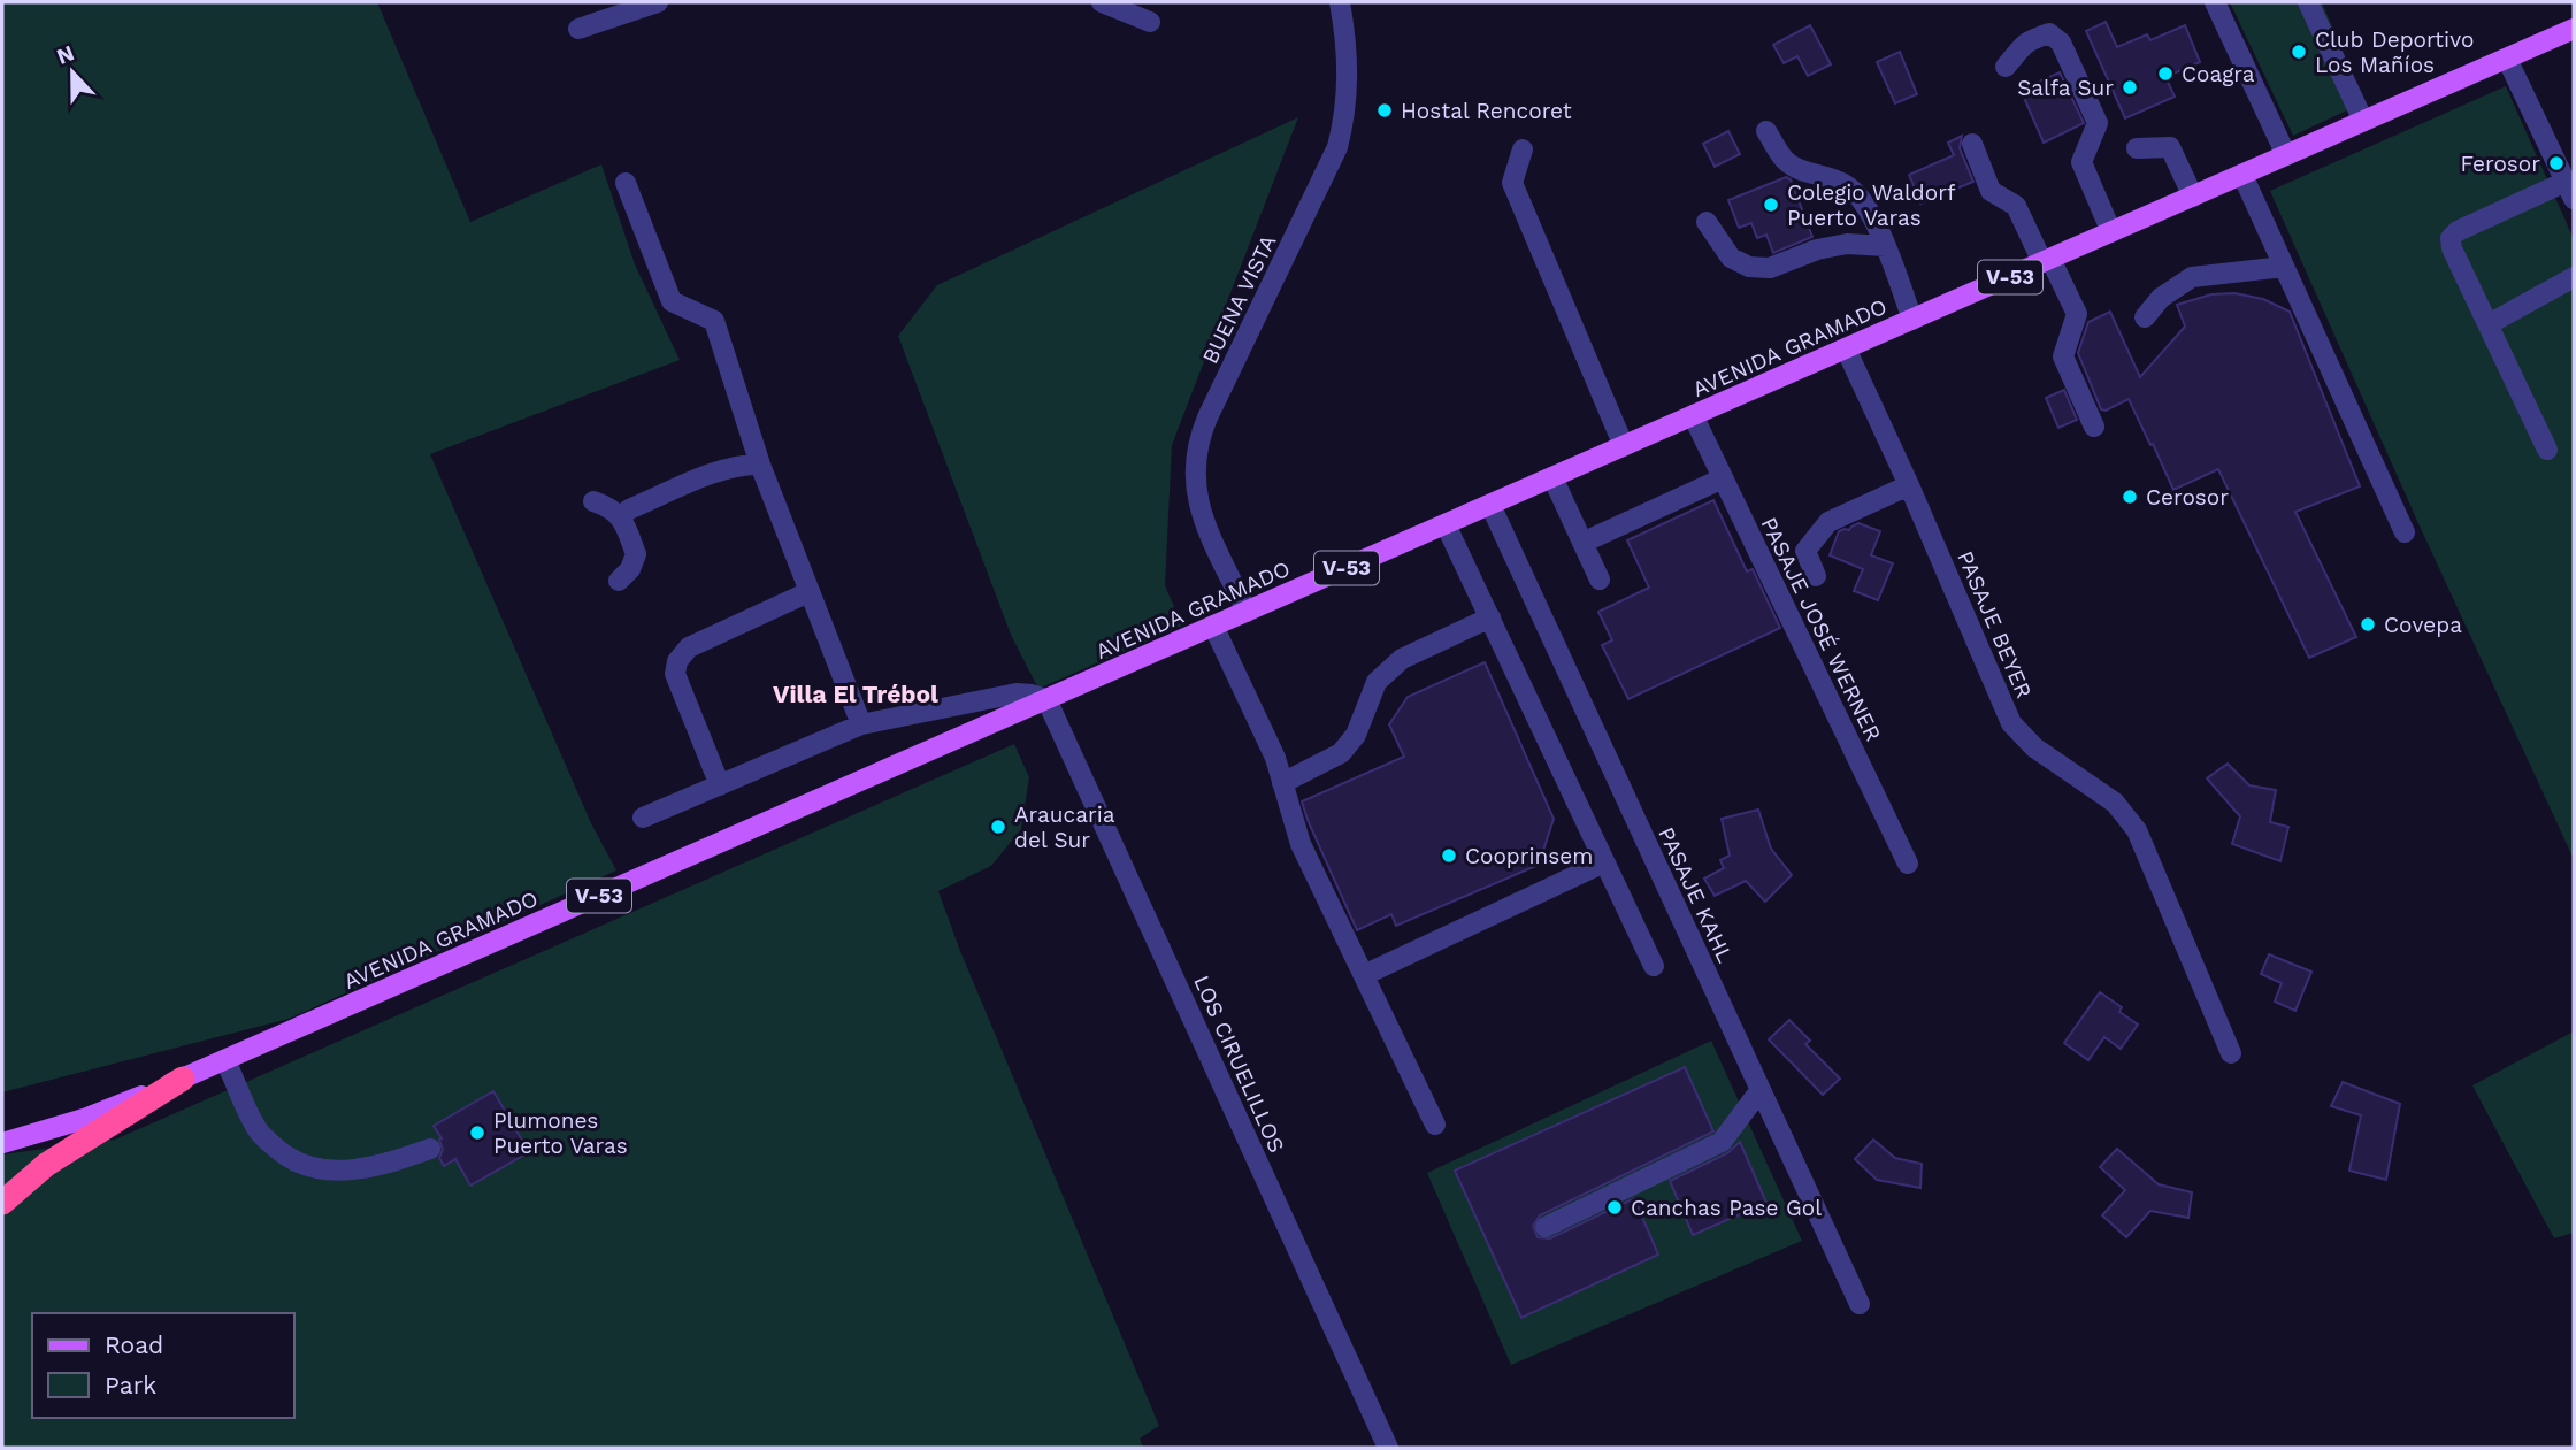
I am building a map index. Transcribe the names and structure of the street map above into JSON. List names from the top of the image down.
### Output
{
  "streets": {
    "main road": ["V-53", "AVENIDA GRAMADO"],
    "street": [
      "BUENA VISTA",
      "PASAJE BEYER",
      "PASAJE JOSÉ WERNER",
      "PASAJE KAHL",
      "LOS CIRUELILLOS"
    ]
  },
  "crossings": [
    ["BUENA VISTA", "AVENIDA GRAMADO"],
    ["AVENIDA GRAMADO", "PASAJE BEYER"],
    ["AVENIDA GRAMADO", "PASAJE JOSÉ WERNER"],
    ["AVENIDA GRAMADO", "PASAJE KAHL"],
    ["AVENIDA GRAMADO", "LOS CIRUELILLOS"]
  ],
  "districts": ["Villa El Trébol"],
  "places": [
    "Club Deportivo Los Mañíos",
    "Coagra",
    "Salfa Sur",
    "Hostal Rencoret",
    "Ferosor",
    "Colegio Waldorf Puerto Varas",
    "Cerosor",
    "Covepa",
    "Araucaria del Sur",
    "Cooprinsem",
    "Plumones Puerto Varas",
    "Canchas Pase Gol"
  ],
  "legend": ["Road", "Park"],
  "north": "top"
}
